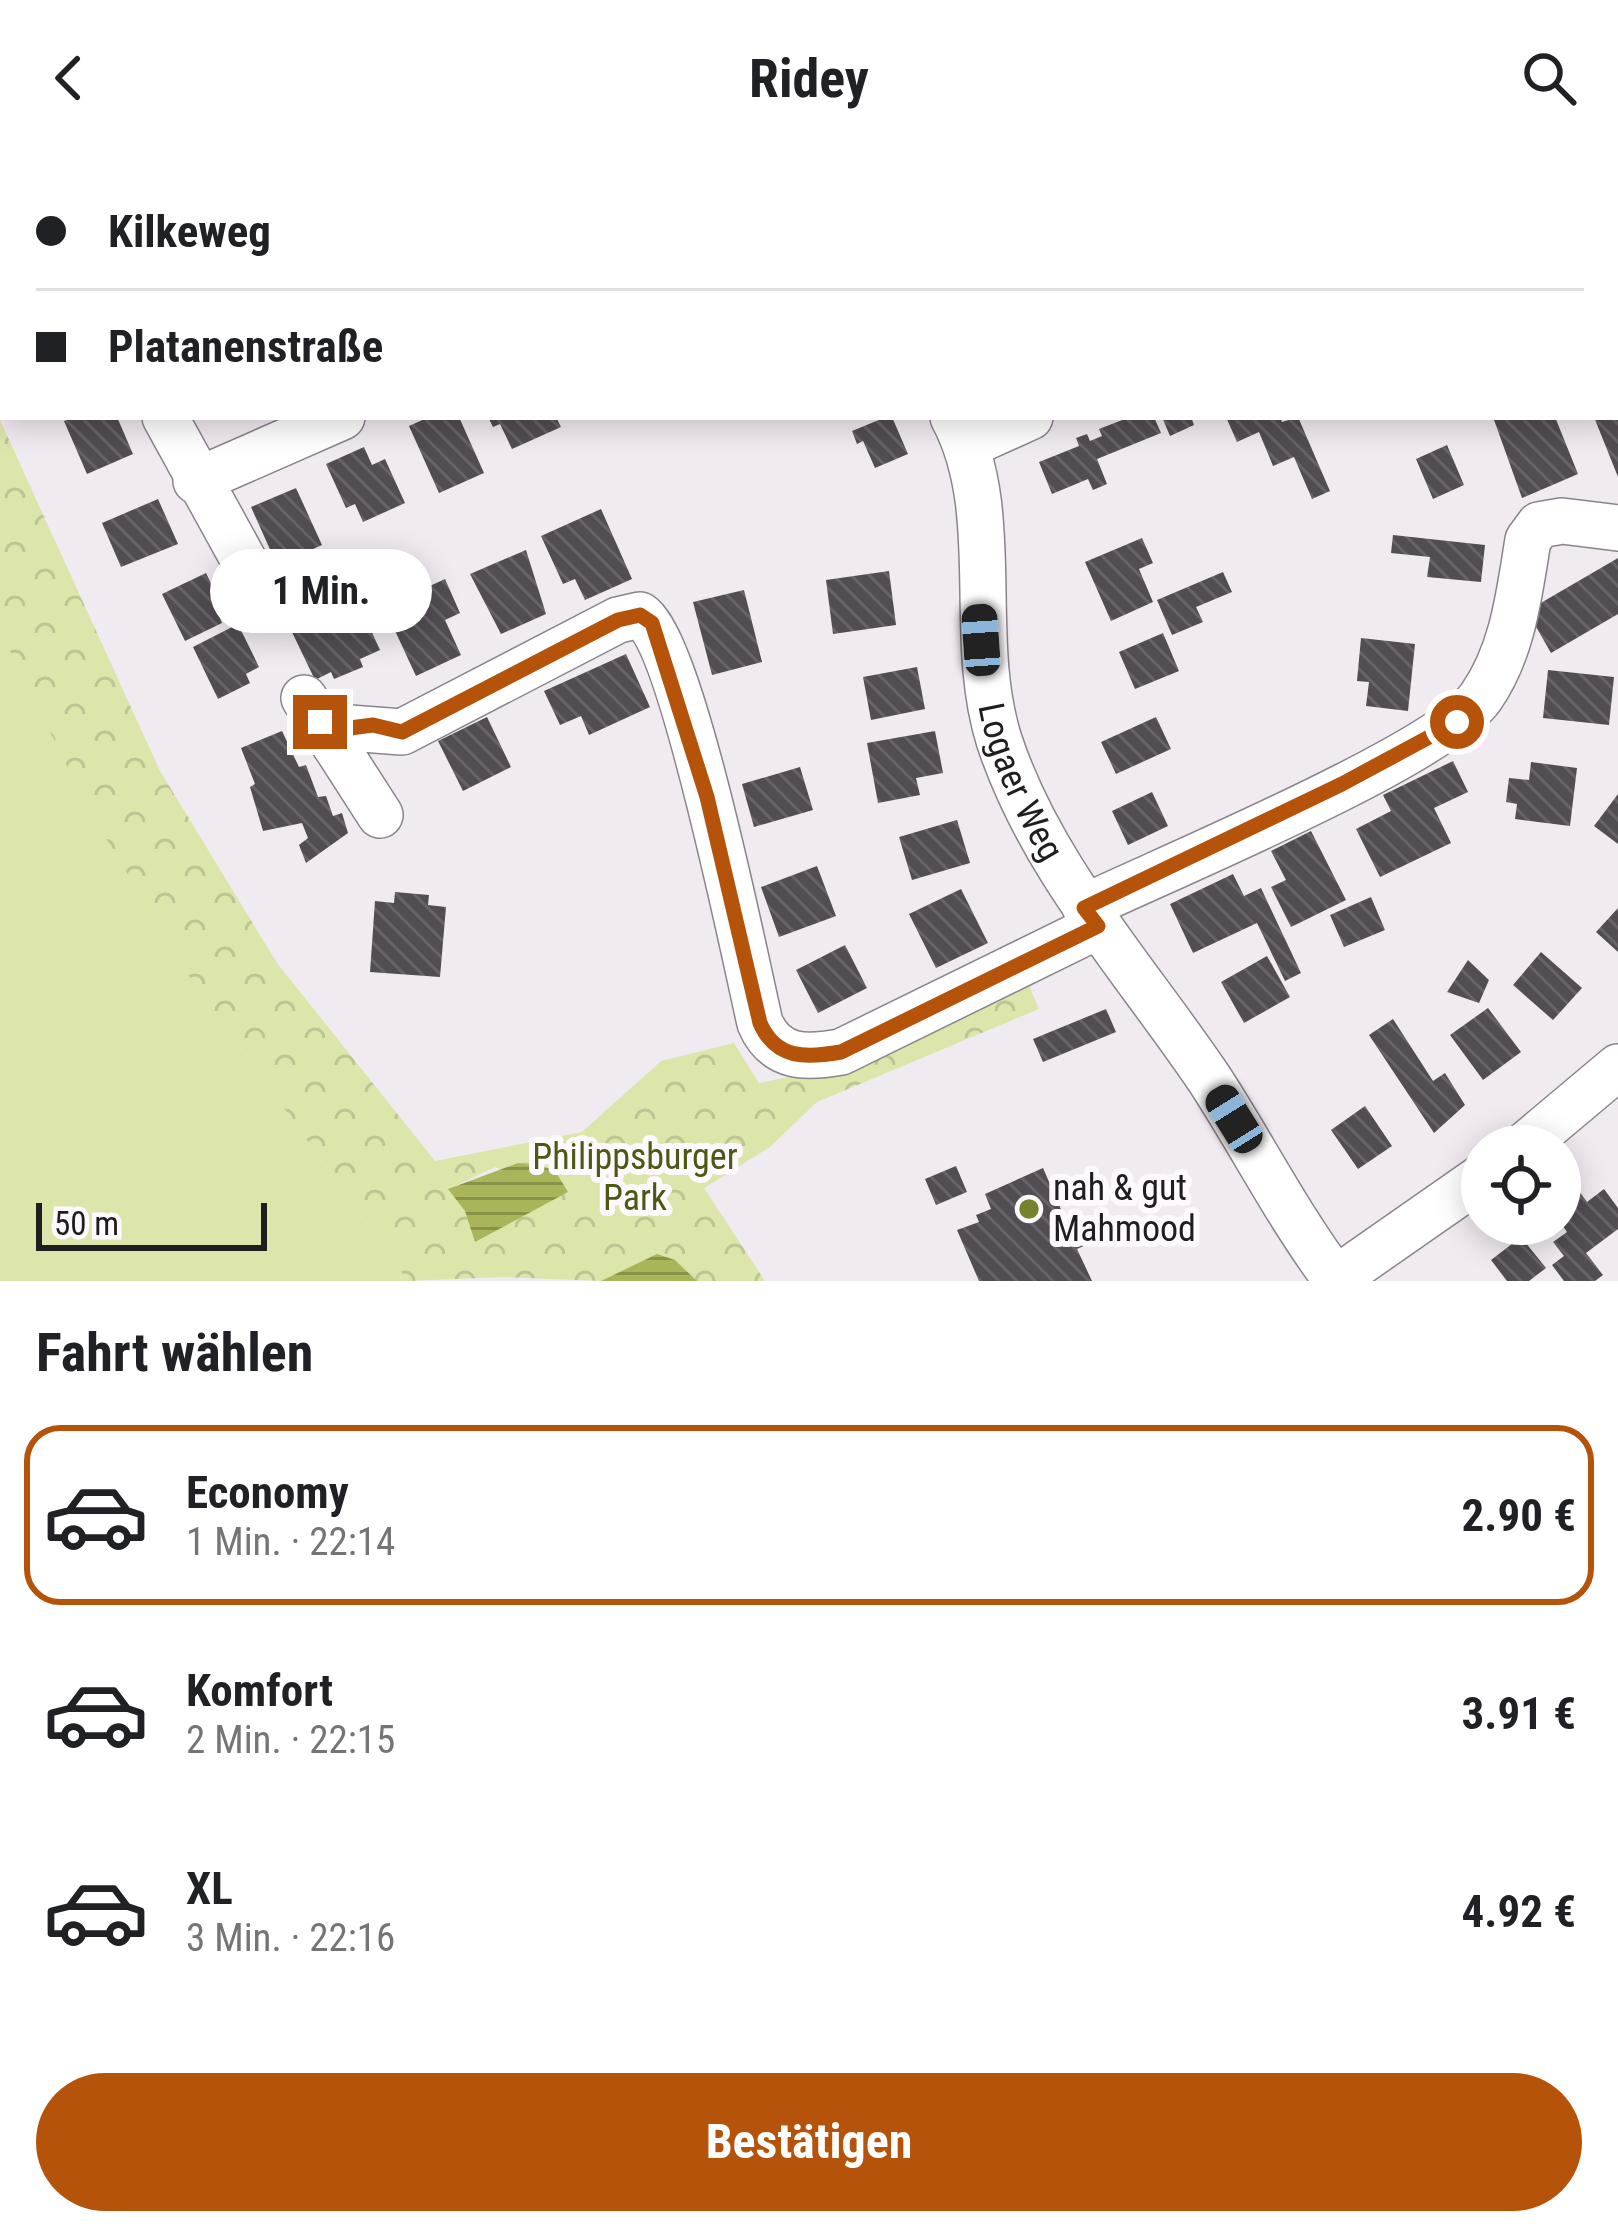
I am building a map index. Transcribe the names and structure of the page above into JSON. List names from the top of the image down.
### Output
{
  "streets": {
    "street": ["Logaer Weg"]
  },
  "parks": ["Philippsburger Park"],
  "places": ["nah & gut Mahmood"],
  "scale_bar": "50 m",
  "page": {
    "header": "Ridey",
    "banner": ["Kilkeweg", "Platanenstraße"],
    "bubble": "1 Min.",
    "scale": "50 m",
    "heading": "Fahrt wählen",
    "list": [
      {
        "name": "Economy",
        "note": "1 Min. · 22:14",
        "value": "2.90 €"
      },
      {
        "name": "Komfort",
        "note": "2 Min. · 22:15",
        "value": "3.91 €"
      },
      {
        "name": "XL",
        "note": "3 Min. · 22:16",
        "value": "4.92 €"
      }
    ],
    "buttons": "Bestätigen"
  }
}
